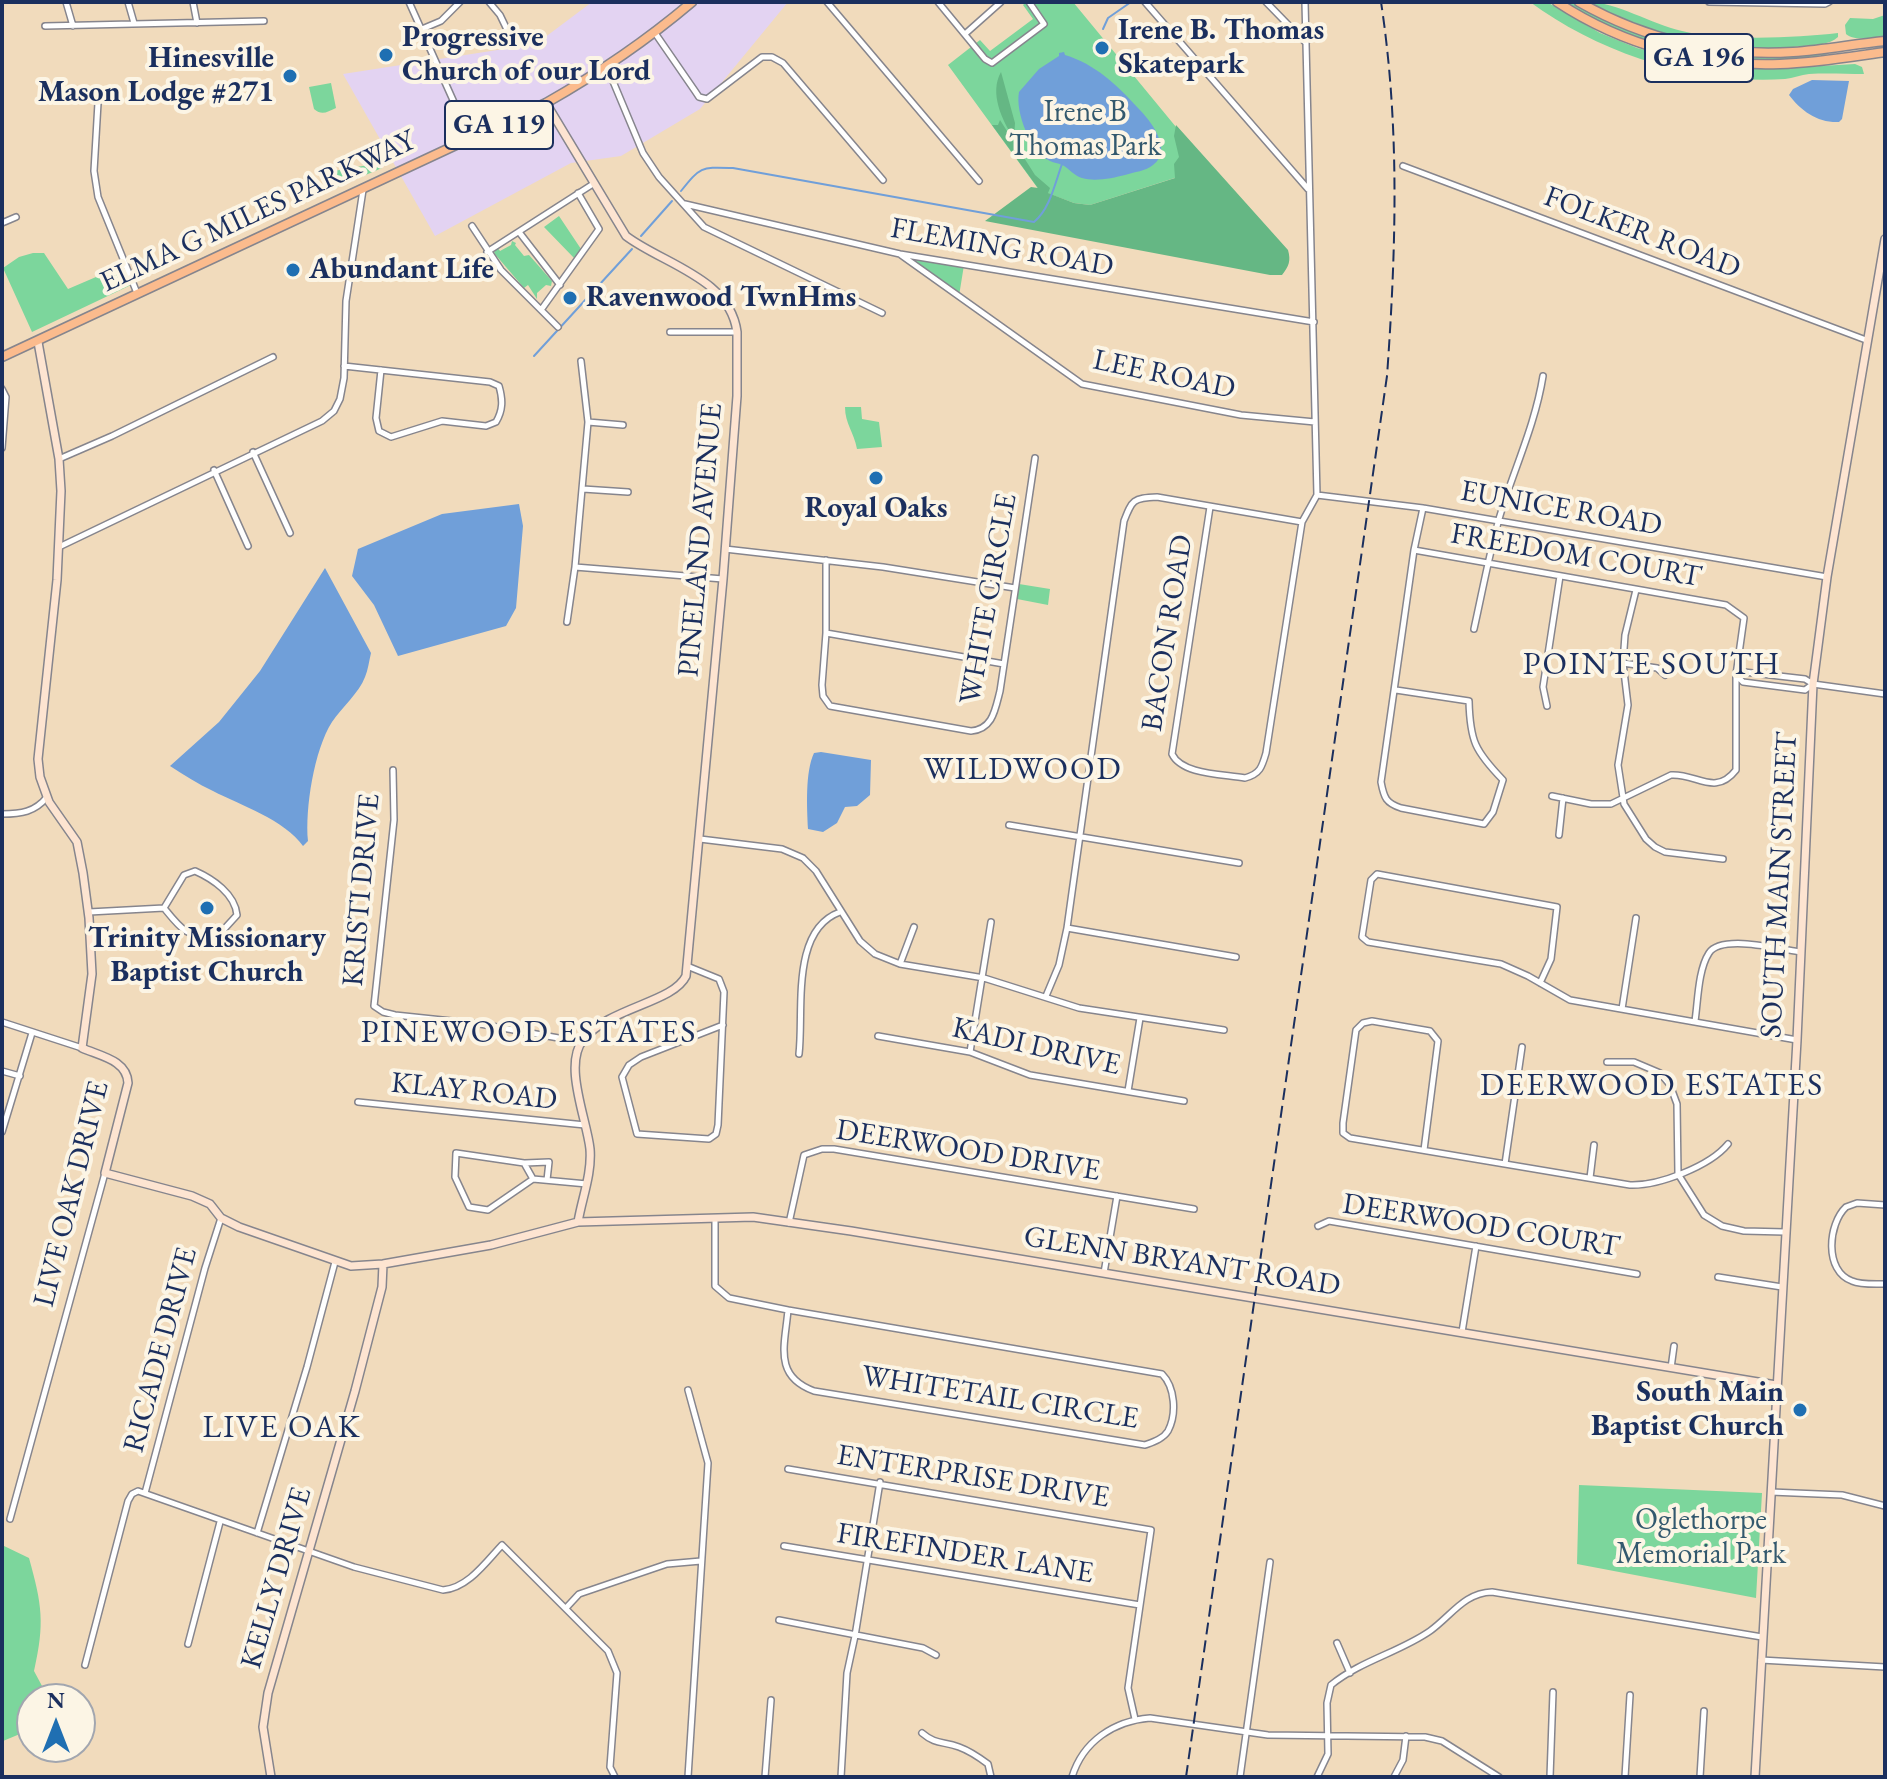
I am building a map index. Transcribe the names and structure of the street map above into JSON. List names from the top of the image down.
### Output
{
  "streets": {
    "main road": ["GA 196", "GA 119", "ELMA G MILES PARKWAY"],
    "street": [
      "FOLKER ROAD",
      "FLEMING ROAD",
      "LEE ROAD",
      "EUNICE ROAD",
      "PINELAND AVENUE",
      "FREEDOM COURT",
      "WHITE CIRCLE",
      "BACON ROAD",
      "SOUTH MAIN STREET",
      "KRISTI DRIVE",
      "KADI DRIVE",
      "KLAY ROAD",
      "DEERWOOD DRIVE",
      "LIVE OAK DRIVE",
      "DEERWOOD COURT",
      "GLENN BRYANT ROAD",
      "RICADE DRIVE",
      "WHITETAIL CIRCLE",
      "ENTERPRISE DRIVE",
      "FIREFINDER LANE",
      "KELLY DRIVE"
    ]
  },
  "crossings": [
    ["ELMA G MILES PARKWAY", "PINELAND AVENUE"],
    ["ELMA G MILES PARKWAY", "LIVE OAK DRIVE"],
    ["FOLKER ROAD", "SOUTH MAIN STREET"],
    ["FLEMING ROAD", "LEE ROAD"],
    ["EUNICE ROAD", "SOUTH MAIN STREET"],
    ["SOUTH MAIN STREET", "GLENN BRYANT ROAD"],
    ["DEERWOOD DRIVE", "GLENN BRYANT ROAD"],
    ["GLENN BRYANT ROAD", "WHITETAIL CIRCLE"],
    ["ENTERPRISE DRIVE", "FIREFINDER LANE"]
  ],
  "districts": [
    "POINTE SOUTH",
    "WILDWOOD",
    "PINEWOOD ESTATES",
    "DEERWOOD ESTATES",
    "LIVE OAK"
  ],
  "parks": ["Irene B Thomas Park", "Oglethorpe Memorial Park"],
  "places": [
    "Irene B. Thomas Skatepark",
    "Progressive Church of our Lord",
    "Hinesville Mason Lodge #271",
    "Abundant Life",
    "Ravenwood TwnHms",
    "Royal Oaks",
    "Trinity Missionary Baptist Church",
    "South Main Baptist Church"
  ],
  "north": "top"
}
